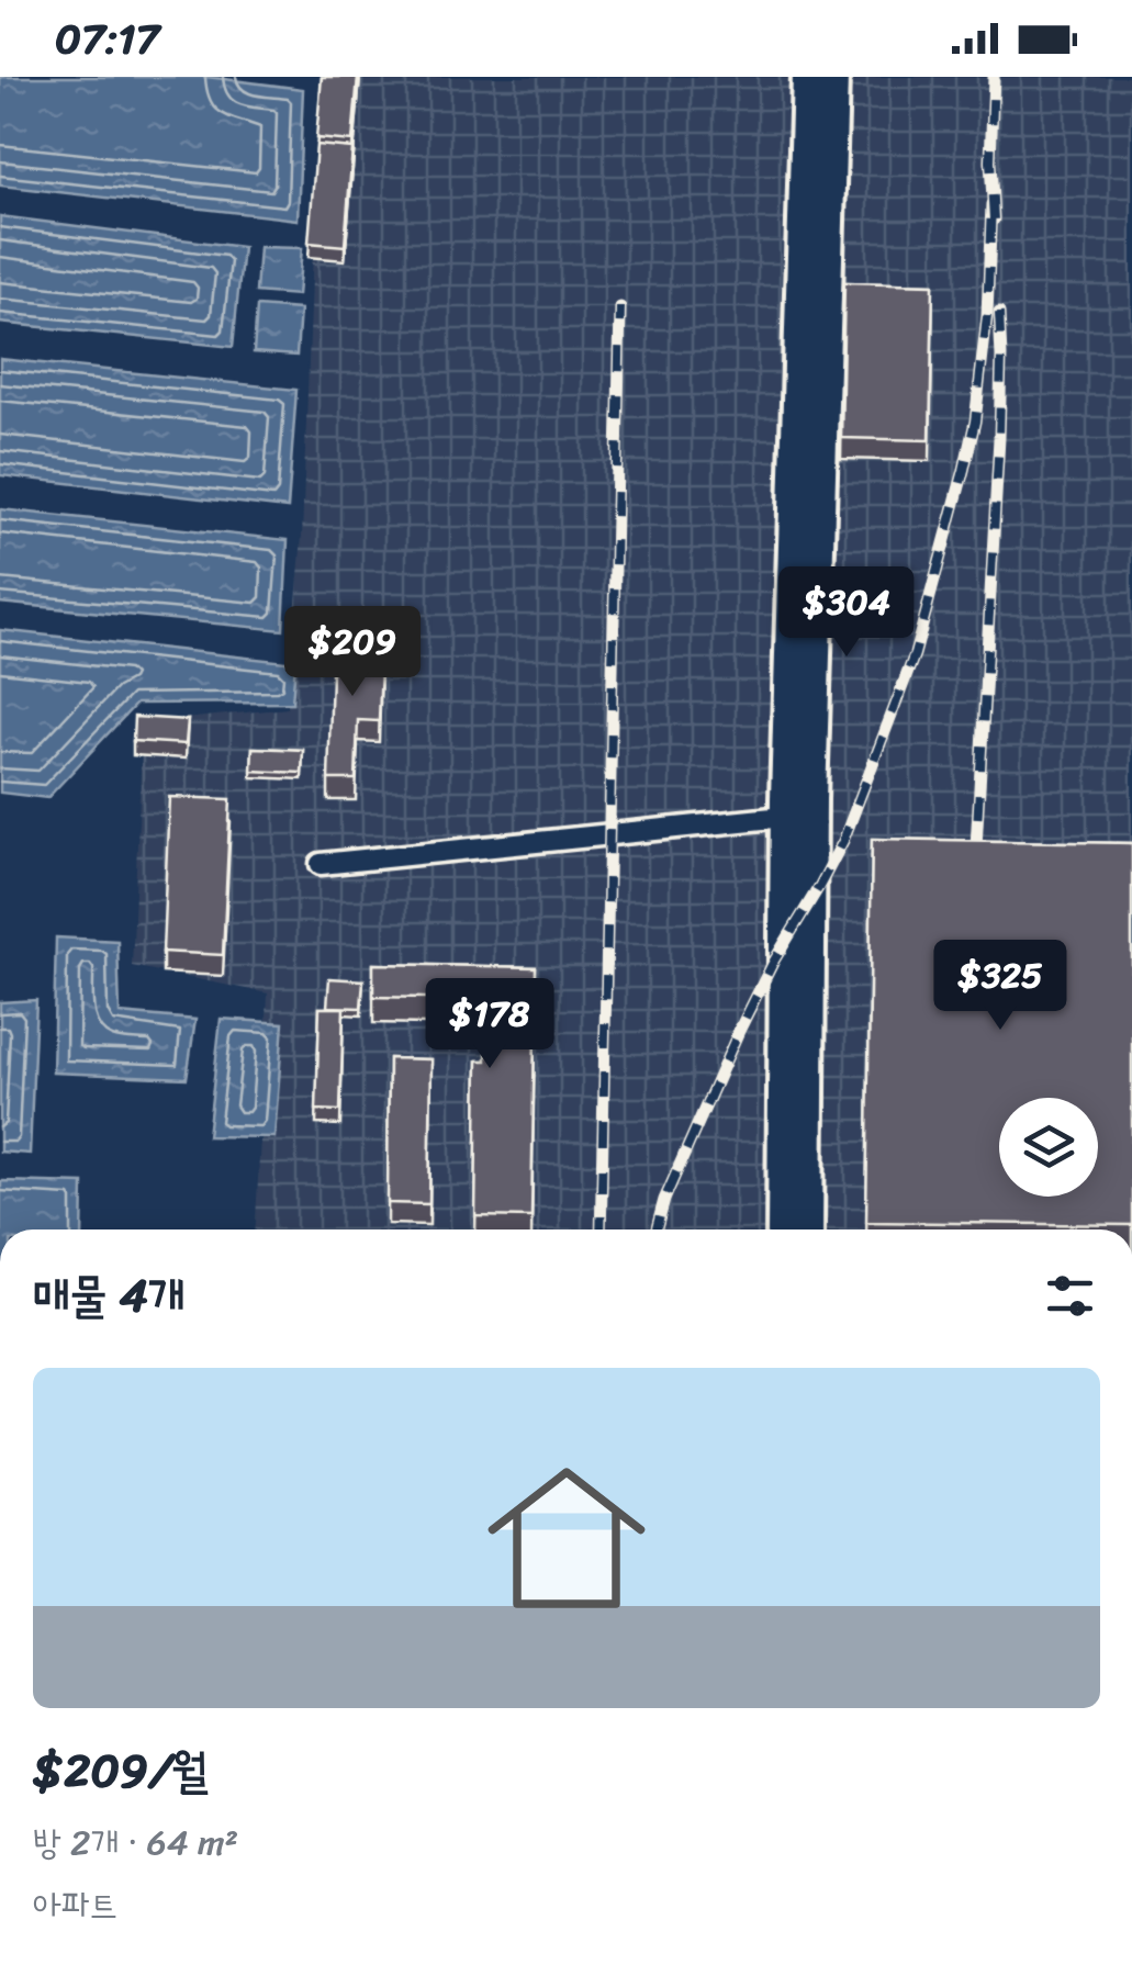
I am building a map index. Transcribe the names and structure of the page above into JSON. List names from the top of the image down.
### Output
{
  "page": {
    "status": "07:17",
    "price": [
      "$304",
      "$209",
      "$325",
      "$178"
    ],
    "heading": "매물 4개",
    "list": [
      {
        "name": "$209/월",
        "note": "방 2개 · 64 m² · 아파트"
      }
    ]
  }
}
